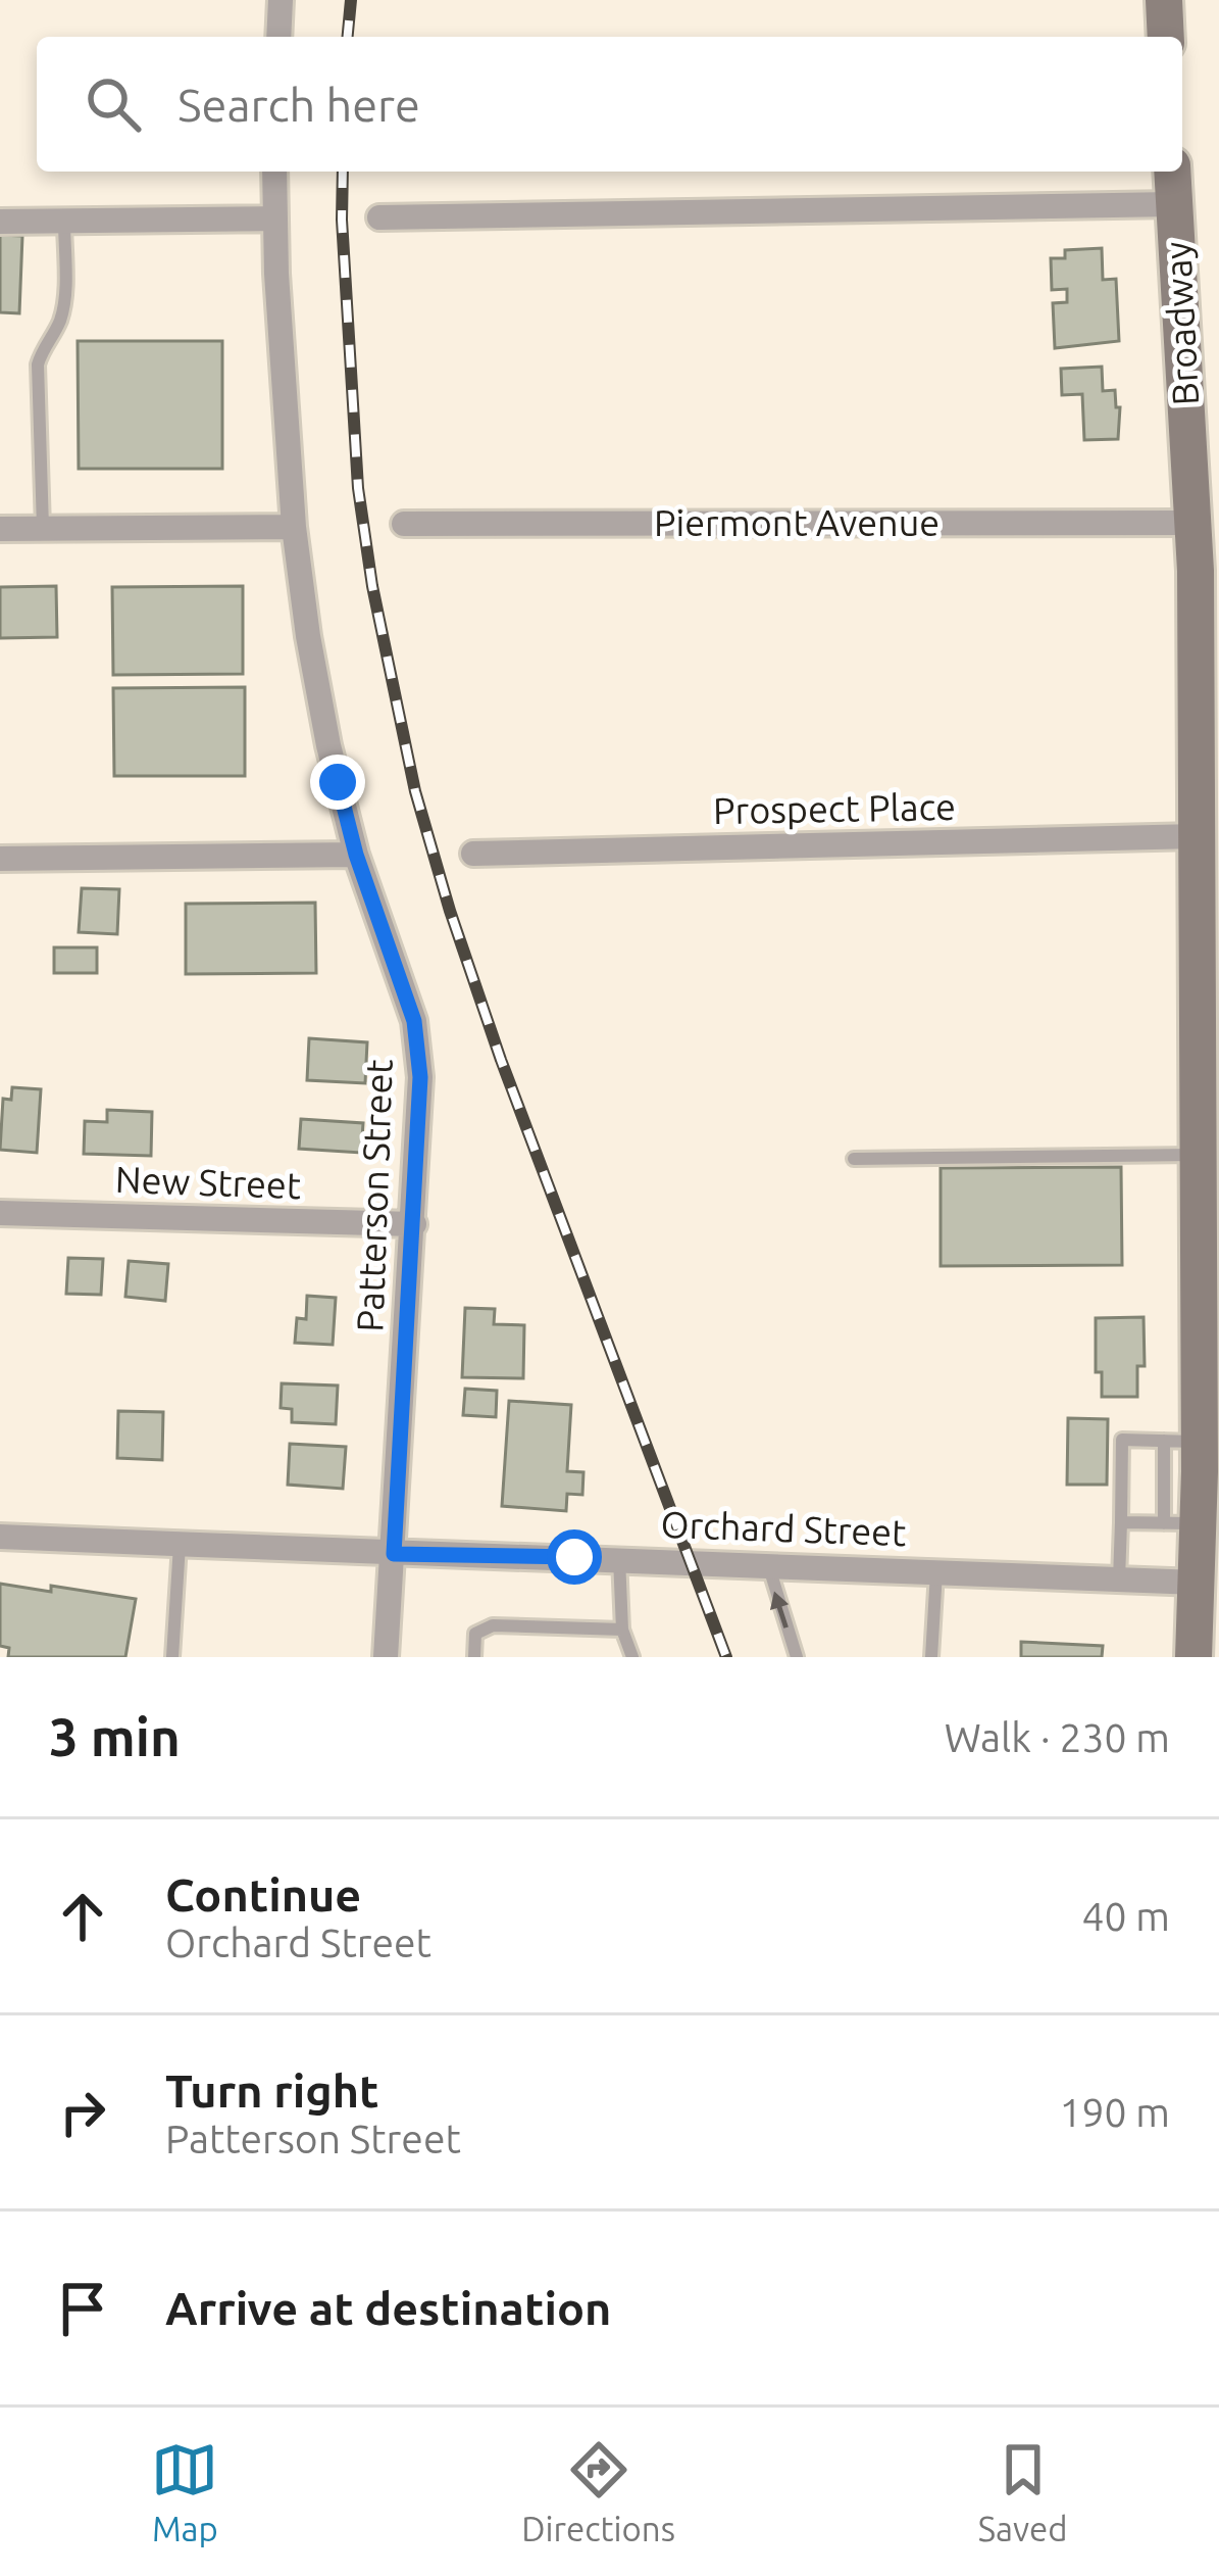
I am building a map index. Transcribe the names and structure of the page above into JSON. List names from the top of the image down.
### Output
{
  "streets": {
    "street": [
      "Broadway",
      "Piermont Avenue",
      "Prospect Place",
      "New Street",
      "Patterson Street",
      "Orchard Street"
    ]
  },
  "crossings": [
    ["Broadway", "Piermont Avenue"],
    ["Broadway", "Prospect Place"],
    ["Broadway", "Orchard Street"],
    ["New Street", "Patterson Street"],
    ["Patterson Street", "Orchard Street"]
  ],
  "page": {
    "search": "Search here",
    "heading": ["3 min", "Walk · 230 m"],
    "list": [
      ["Continue", "Orchard Street", "40 m"],
      ["Turn right", "Patterson Street", "190 m"],
      "Arrive at destination"
    ],
    "nav": ["Map", "Directions", "Saved"]
  }
}
